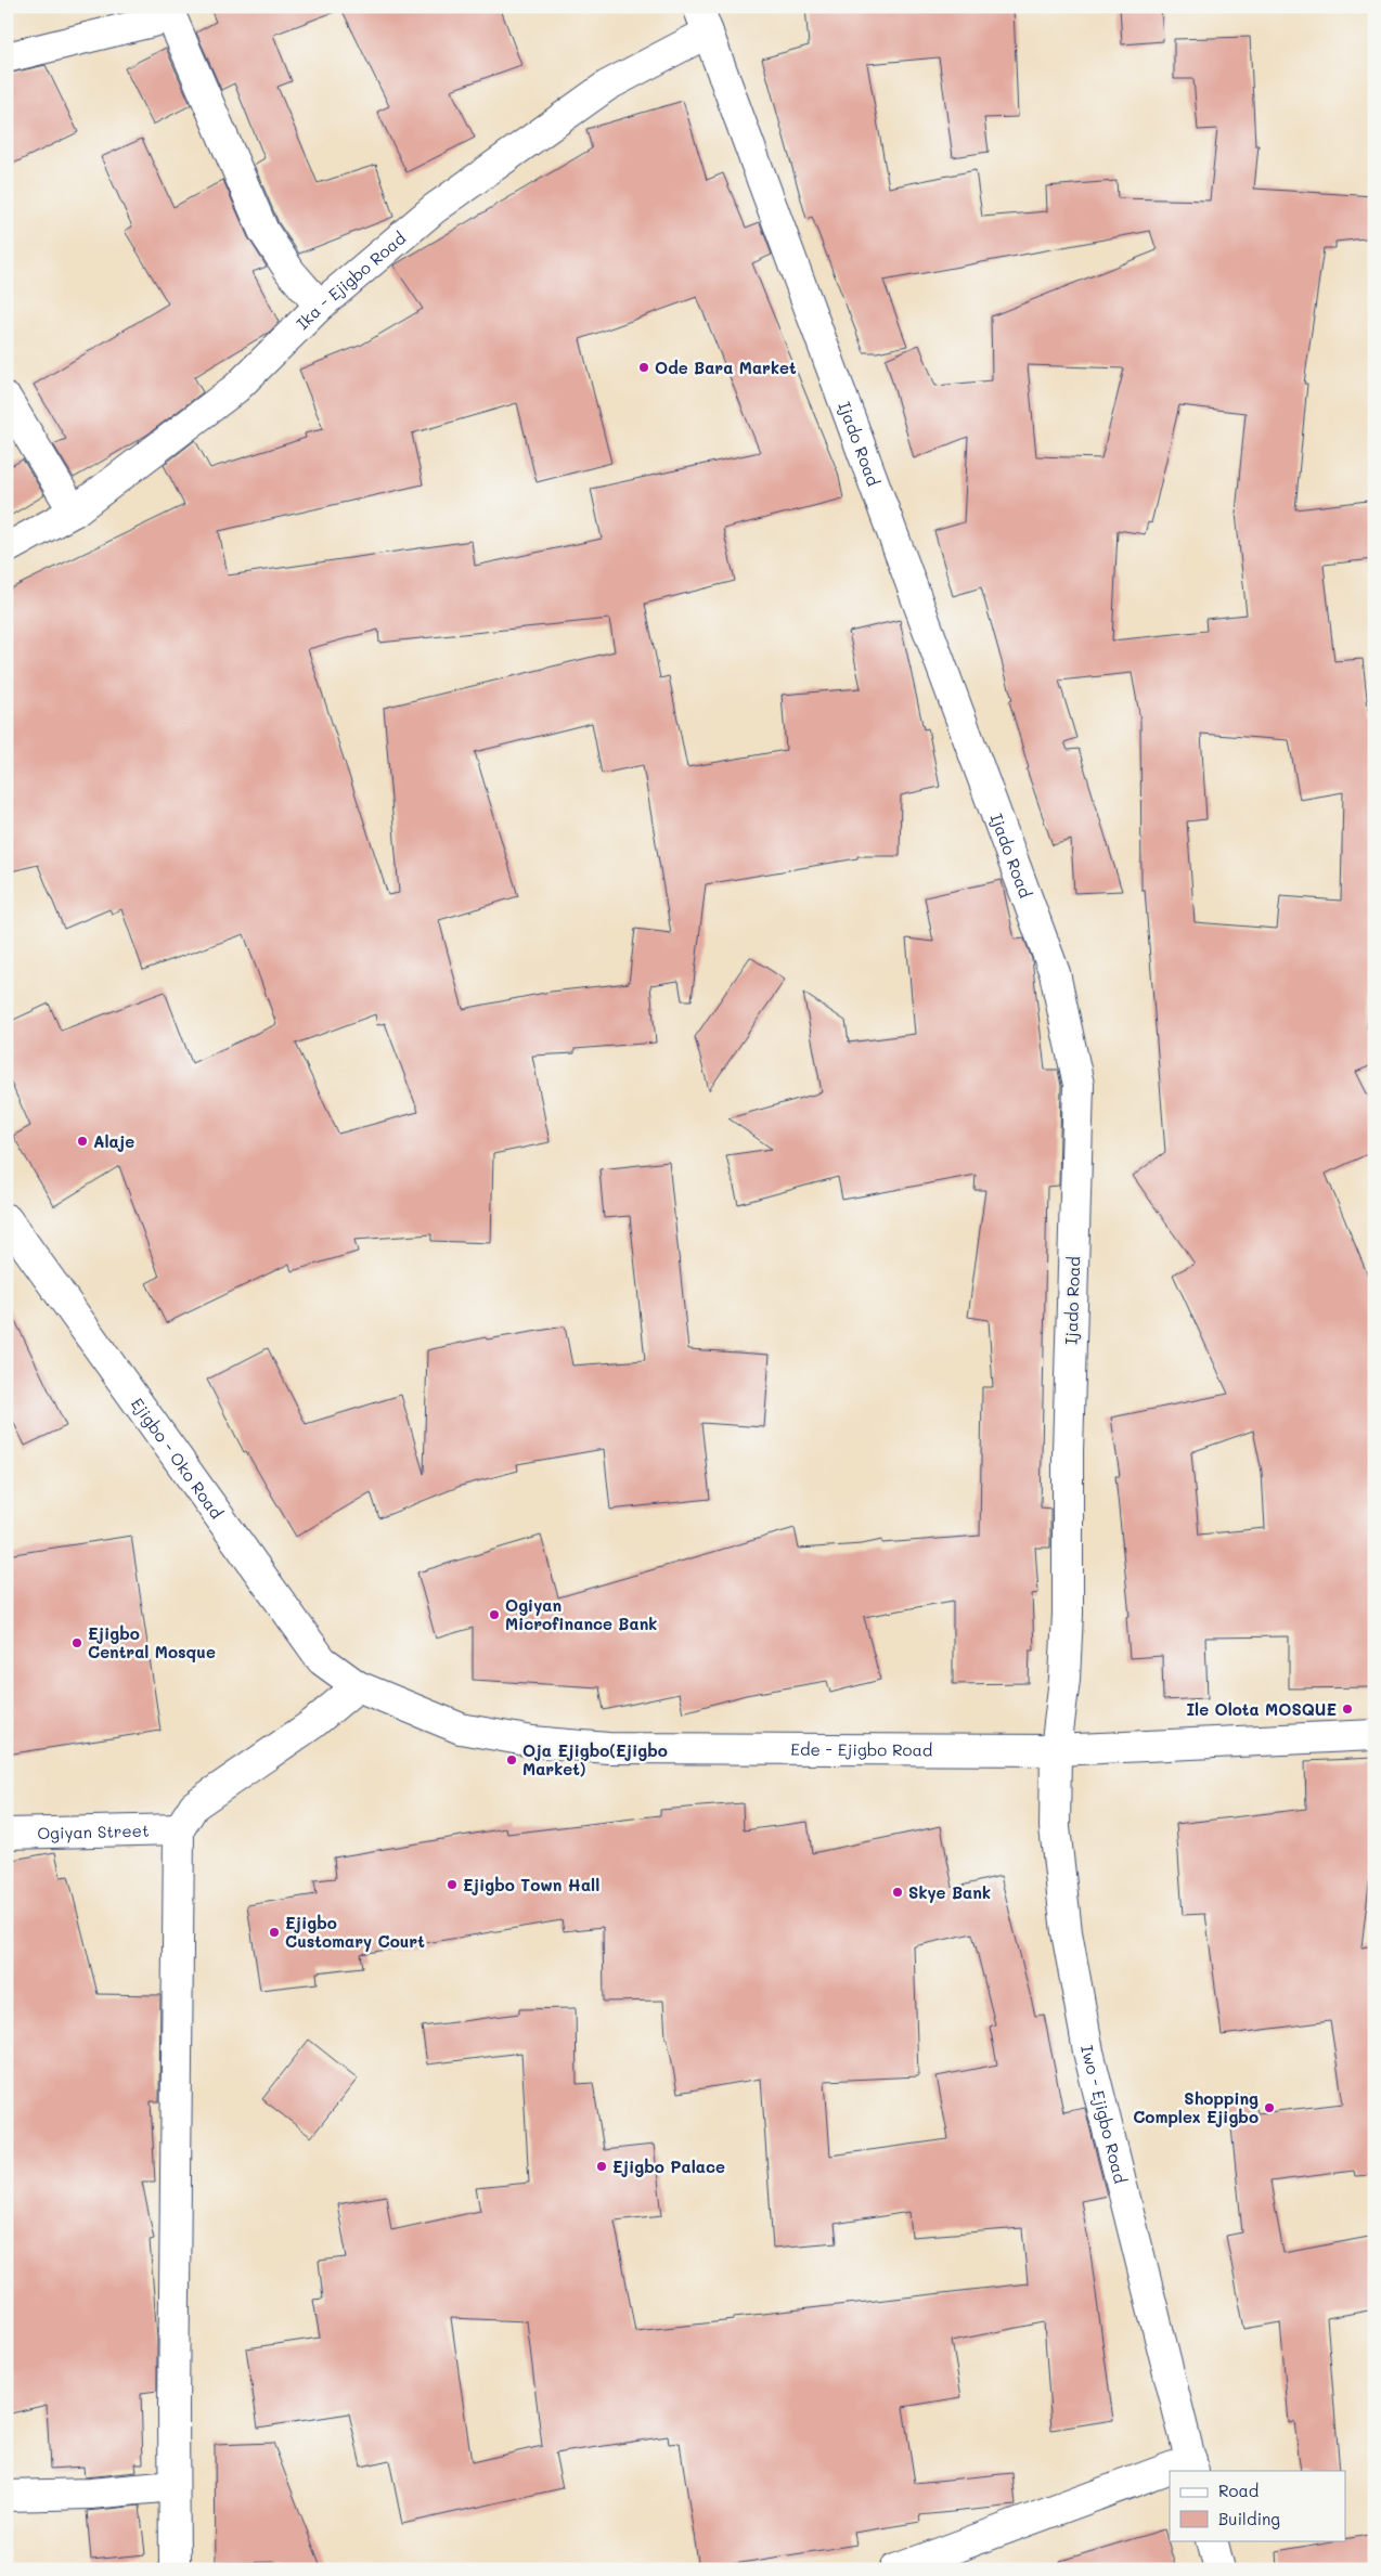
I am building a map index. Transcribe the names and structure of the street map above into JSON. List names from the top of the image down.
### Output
{
  "streets": {
    "street": [
      "Ika - Ejigbo Road",
      "Ijado Road",
      "Ejigbo - Oko Road",
      "Ede - Ejigbo Road",
      "Ogiyan Street",
      "Iwo - Ejigbo Road"
    ]
  },
  "crossings": [
    ["Ika - Ejigbo Road", "Ijado Road"],
    ["Ijado Road", "Ede - Ejigbo Road"],
    ["Ijado Road", "Iwo - Ejigbo Road"],
    ["Ejigbo - Oko Road", "Ede - Ejigbo Road"],
    ["Ede - Ejigbo Road", "Iwo - Ejigbo Road"]
  ],
  "places": [
    "Ode Bara Market",
    "Alaje",
    "Ogiyan Microfinance Bank",
    "Ejigbo Central Mosque",
    "Ile Olota MOSQUE",
    "Oja Ejigbo(Ejigbo Market)",
    "Ejigbo Town Hall",
    "Skye Bank",
    "Ejigbo Customary Court",
    "Shopping Complex Ejigbo",
    "Ejigbo Palace"
  ],
  "legend": ["Road", "Building"]
}
